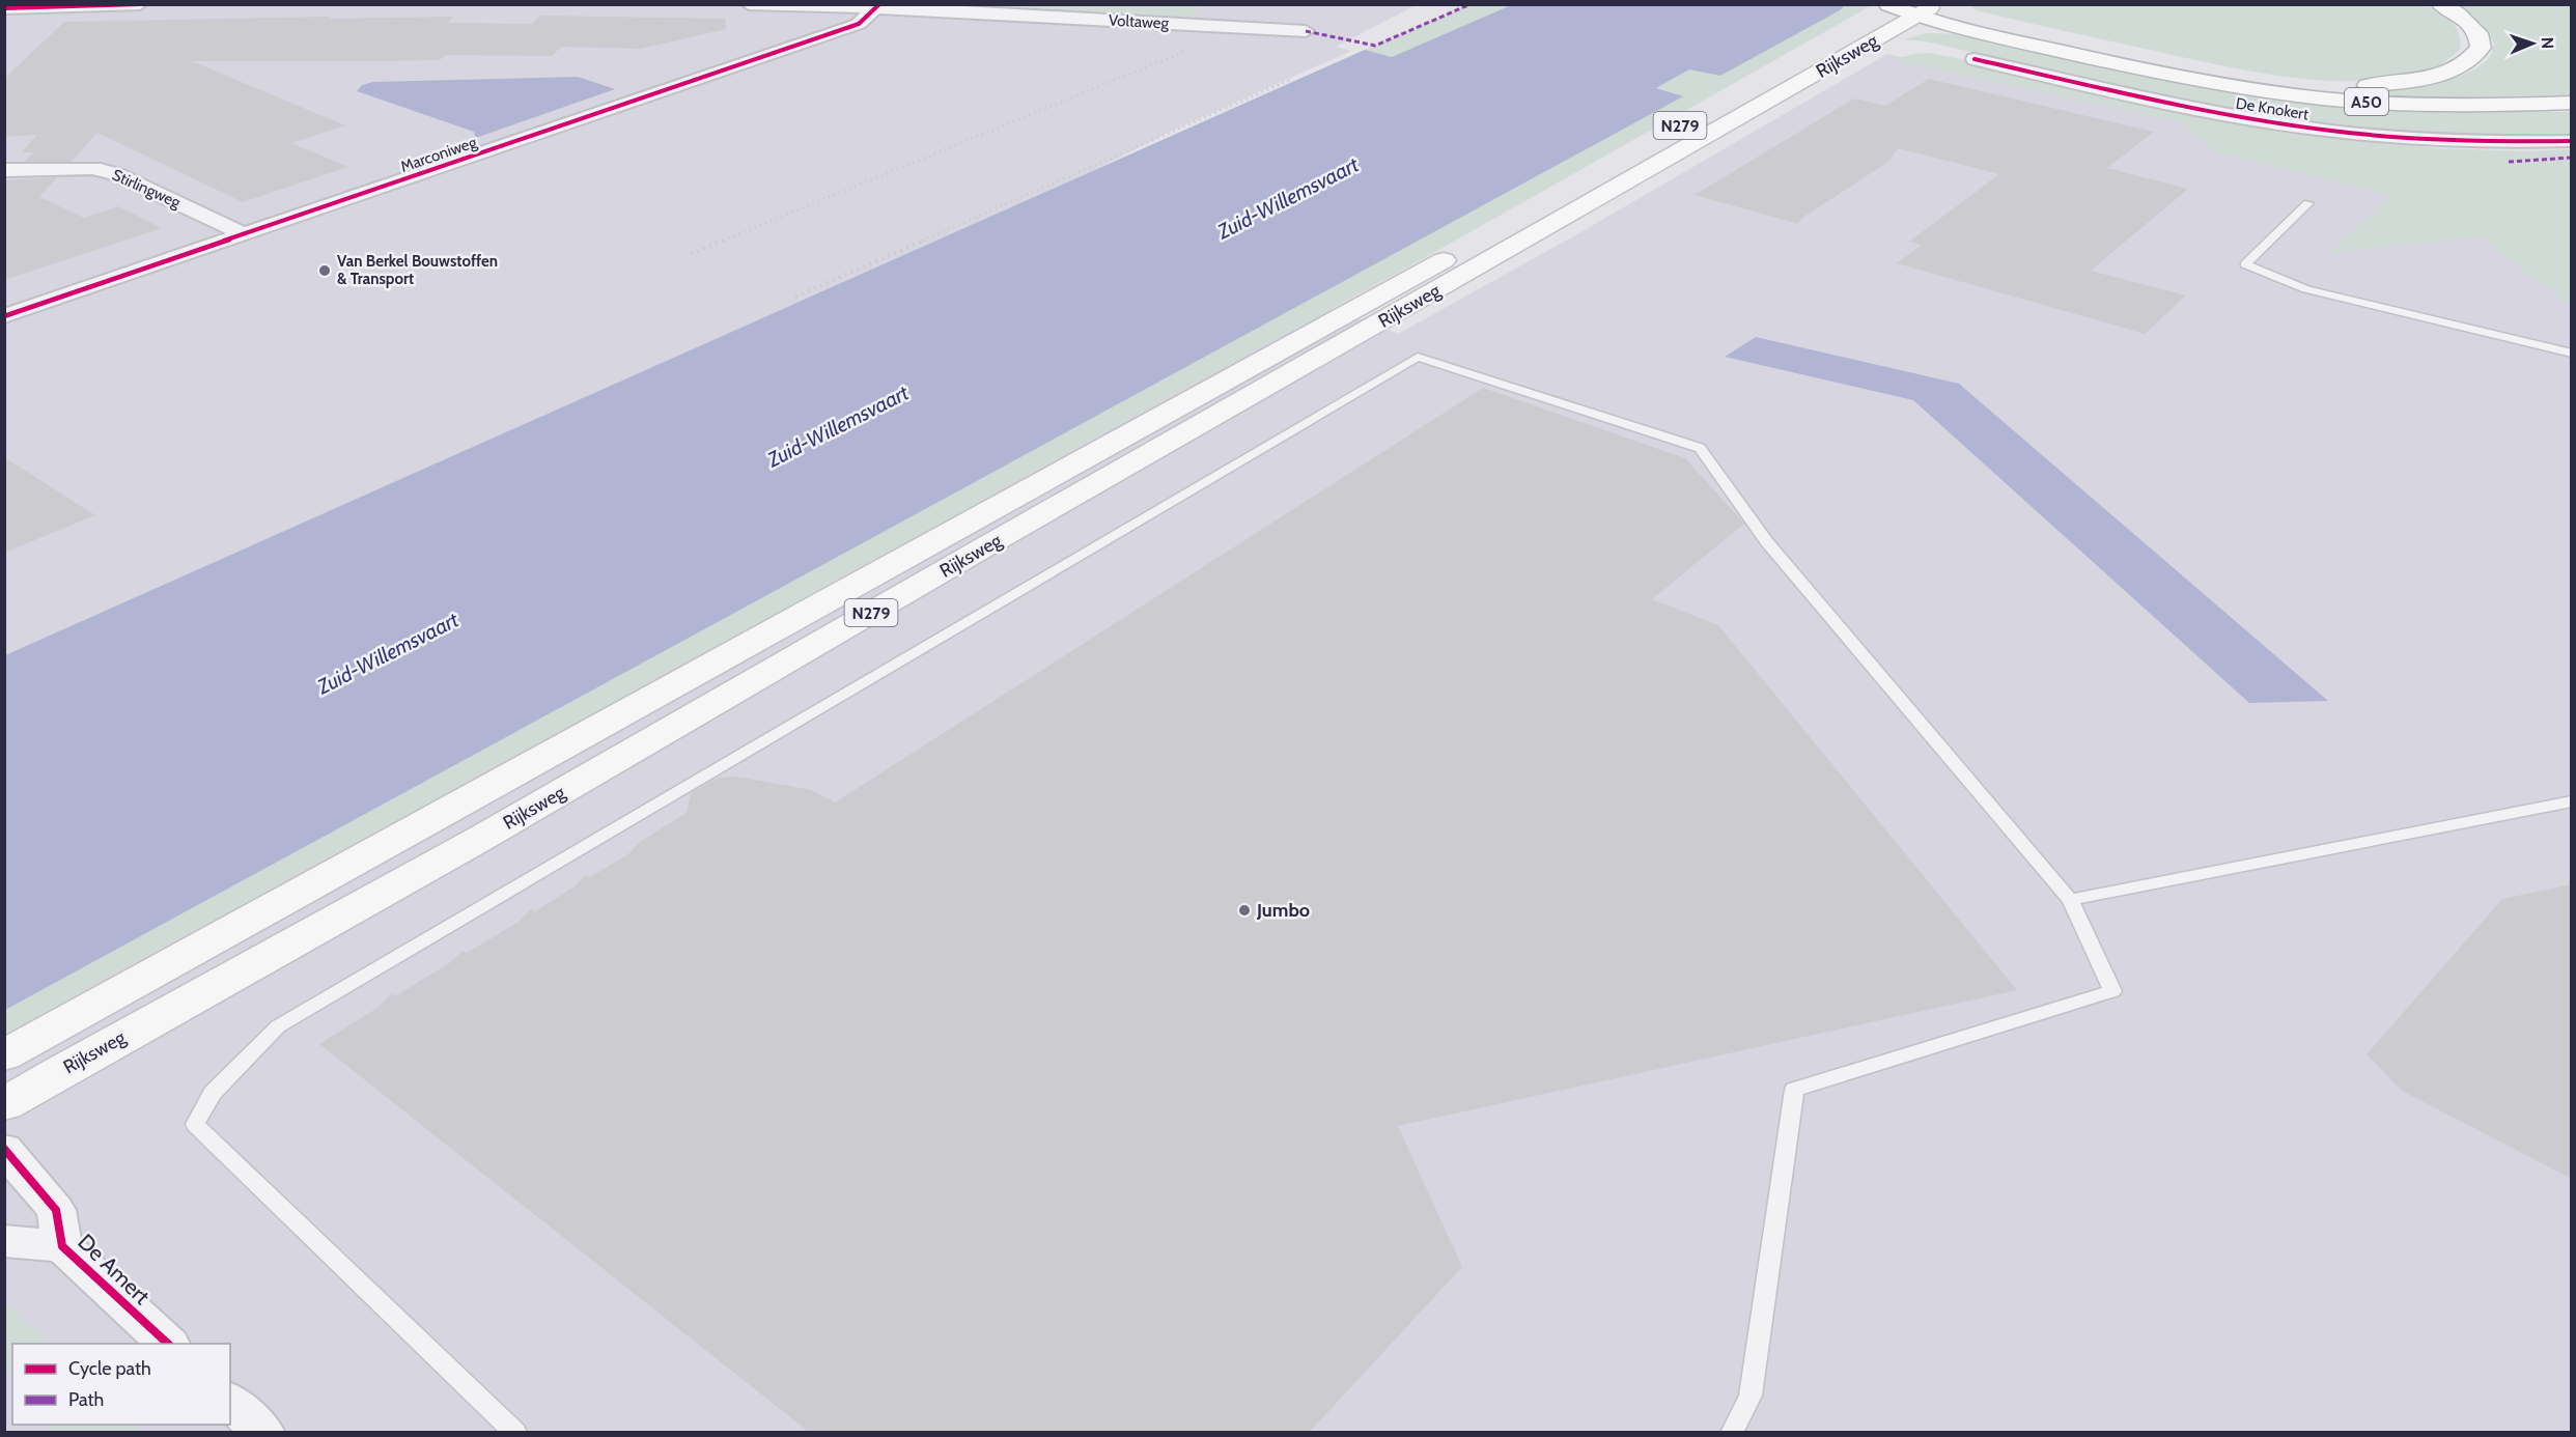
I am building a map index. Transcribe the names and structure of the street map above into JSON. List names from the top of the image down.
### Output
{
  "streets": {
    "main road": ["Rijksweg", "A50", "N279"],
    "street": [
      "Voltaweg",
      "De Knokert",
      "Marconiweg",
      "Stirlingweg",
      "De Amert"
    ]
  },
  "crossings": [
    ["Voltaweg", "Marconiweg"],
    ["Rijksweg", "A50"],
    ["Marconiweg", "Stirlingweg"]
  ],
  "water": ["Zuid-Willemsvaart"],
  "places": ["Van Berkel Bouwstoffen & Transport", "Jumbo"],
  "legend": ["Cycle path", "Path"],
  "north": "right"
}
